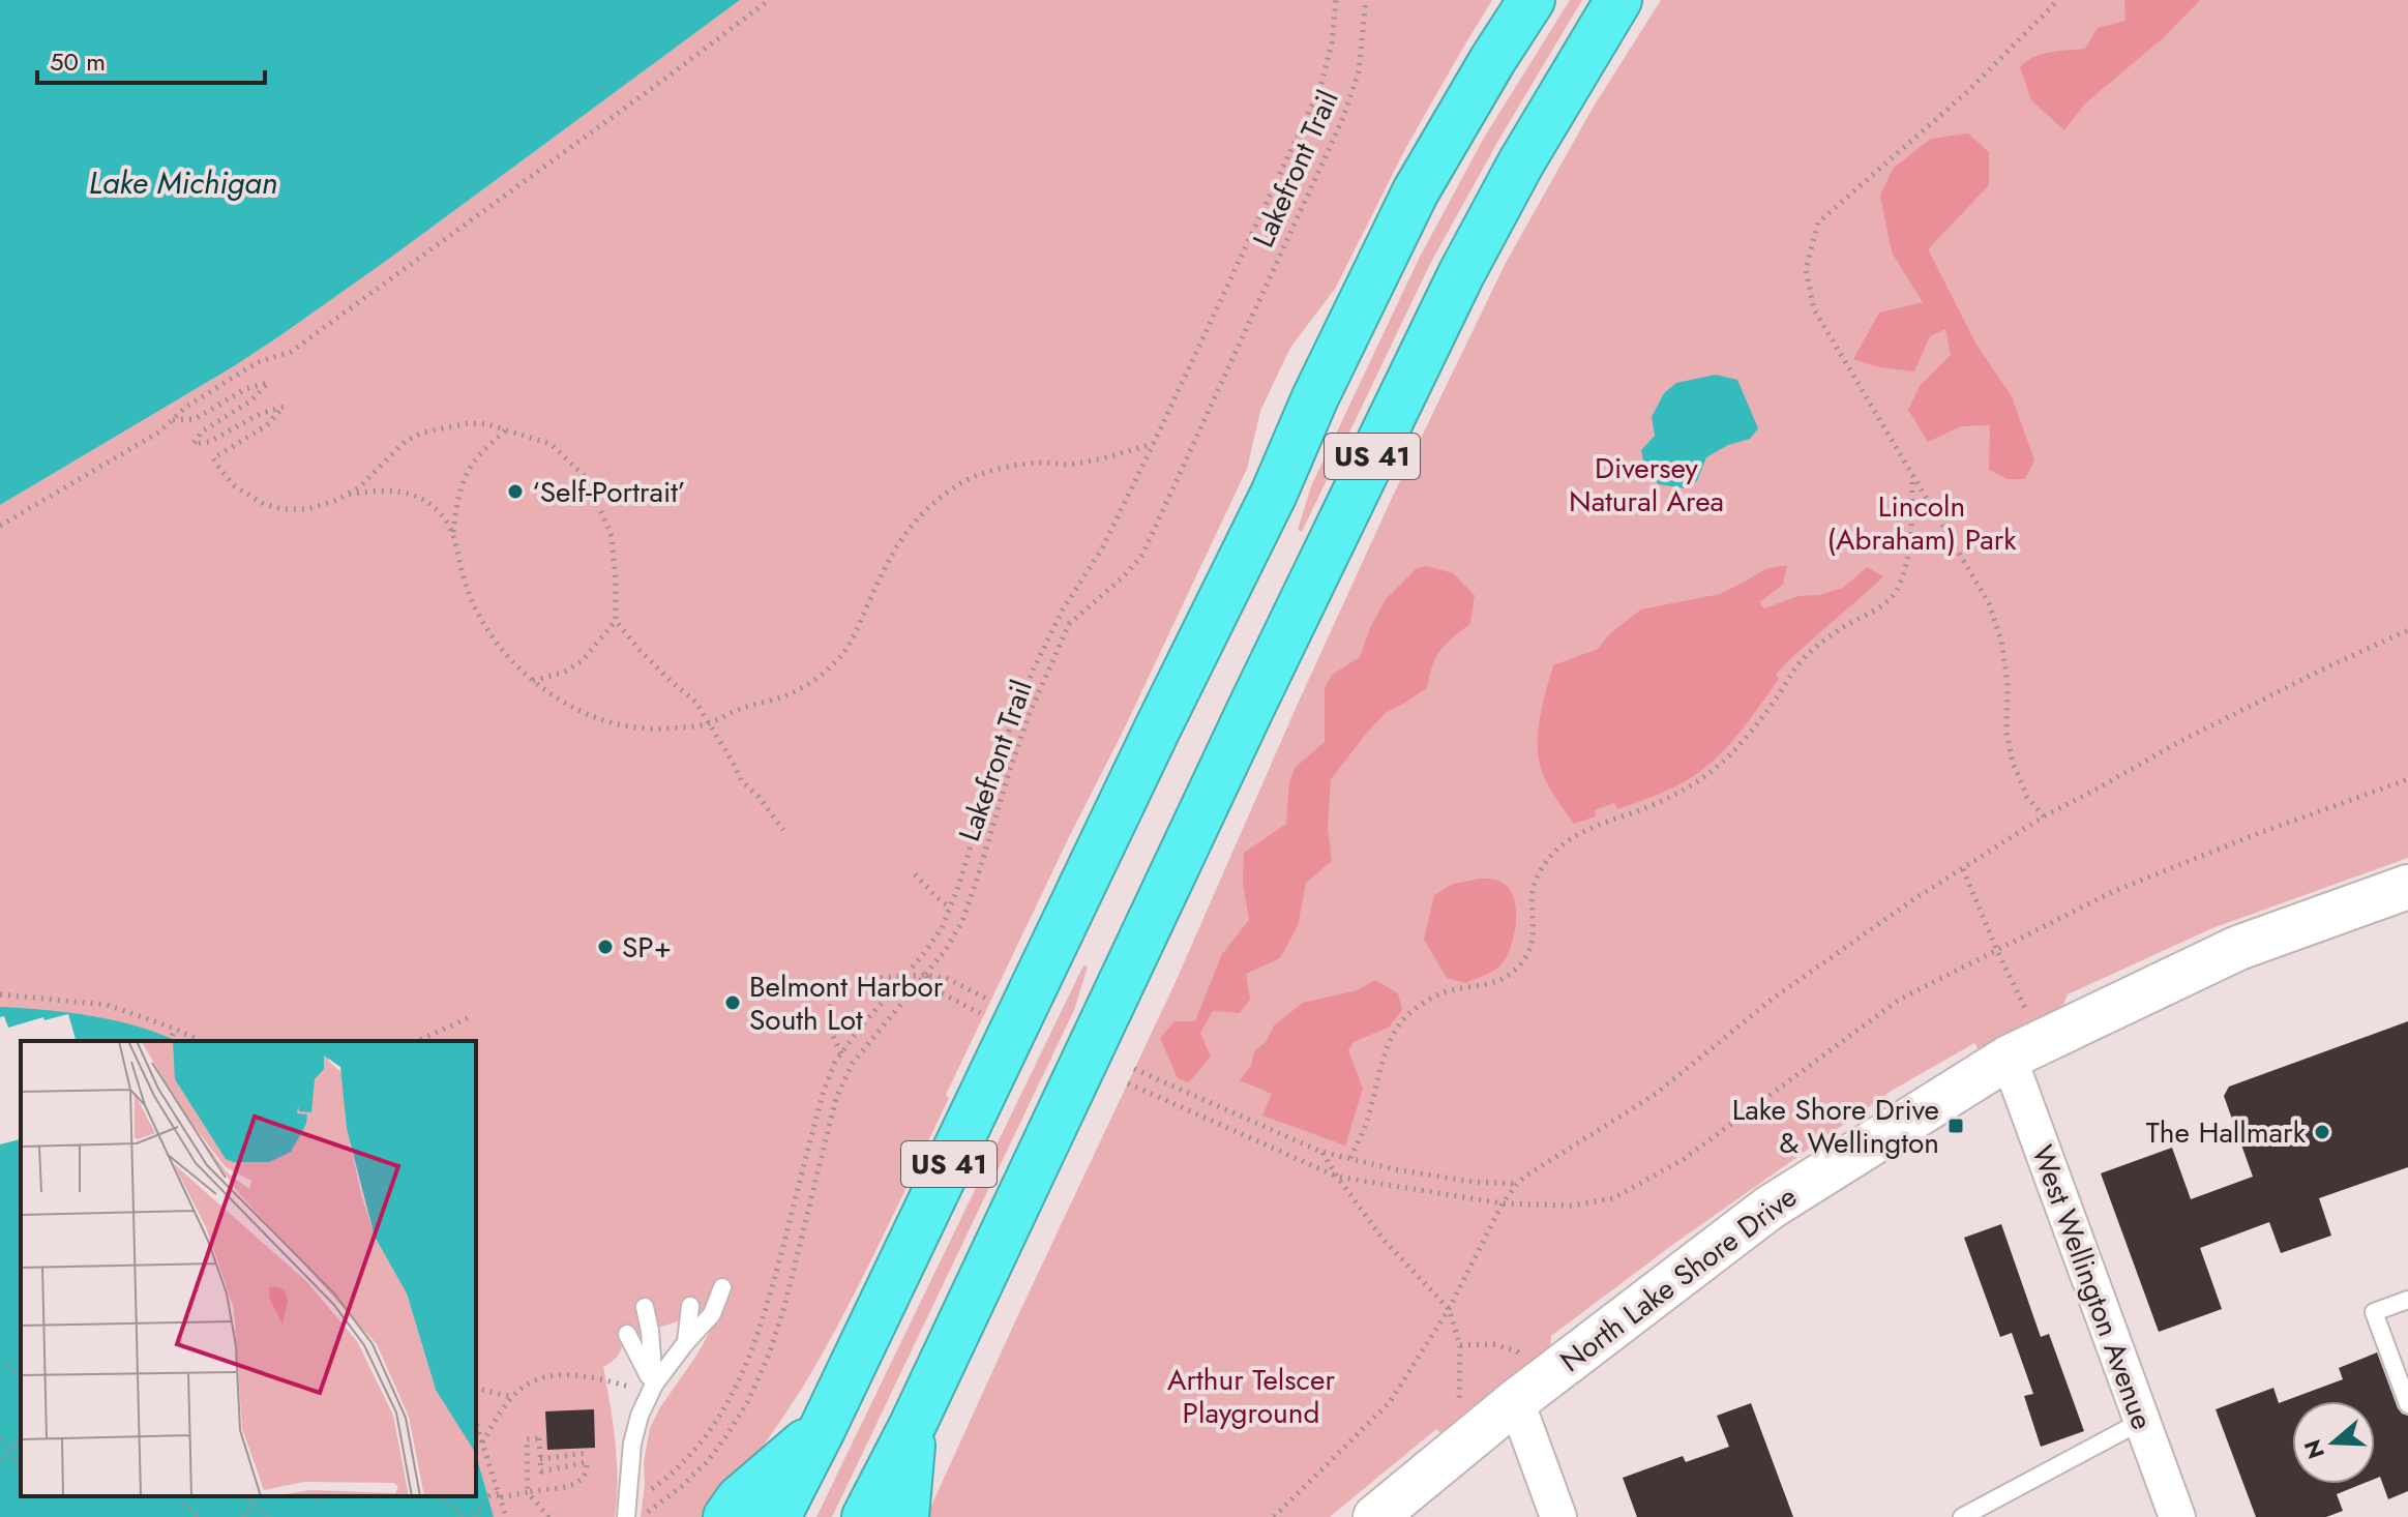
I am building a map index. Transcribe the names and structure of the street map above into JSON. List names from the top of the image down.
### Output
{
  "streets": {
    "highway": ["US 41"],
    "street": ["North Lake Shore Drive", "West Wellington Avenue"],
    "path": ["Lakefront Trail"]
  },
  "crossings": [
    ["North Lake Shore Drive", "West Wellington Avenue"]
  ],
  "water": ["Lake Michigan"],
  "parks": ["Diversey Natural Area", "Lincoln (Abraham) Park", "Arthur Telscer Playground"],
  "places": {
    "other": [
      "‘Self-Portrait’",
      "SP+",
      "Belmont Harbor South Lot",
      "The Hallmark"
    ],
    "transit": ["Lake Shore Drive & Wellington"]
  },
  "scale_bar": "50 m",
  "north": "left"
}
